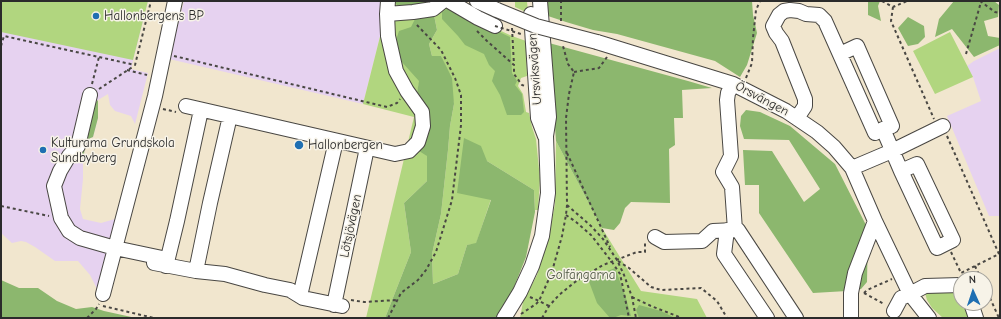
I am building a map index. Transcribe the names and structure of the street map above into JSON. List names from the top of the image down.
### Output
{
  "streets": {
    "street": ["Ursviksvägen", "Örsvängen", "Lötsjövägen"]
  },
  "parks": ["Golfängarna"],
  "places": ["Hallonbergens BP", "Hallonbergen", "Kulturama Grundskola Sundbyberg"],
  "north": "top"
}
